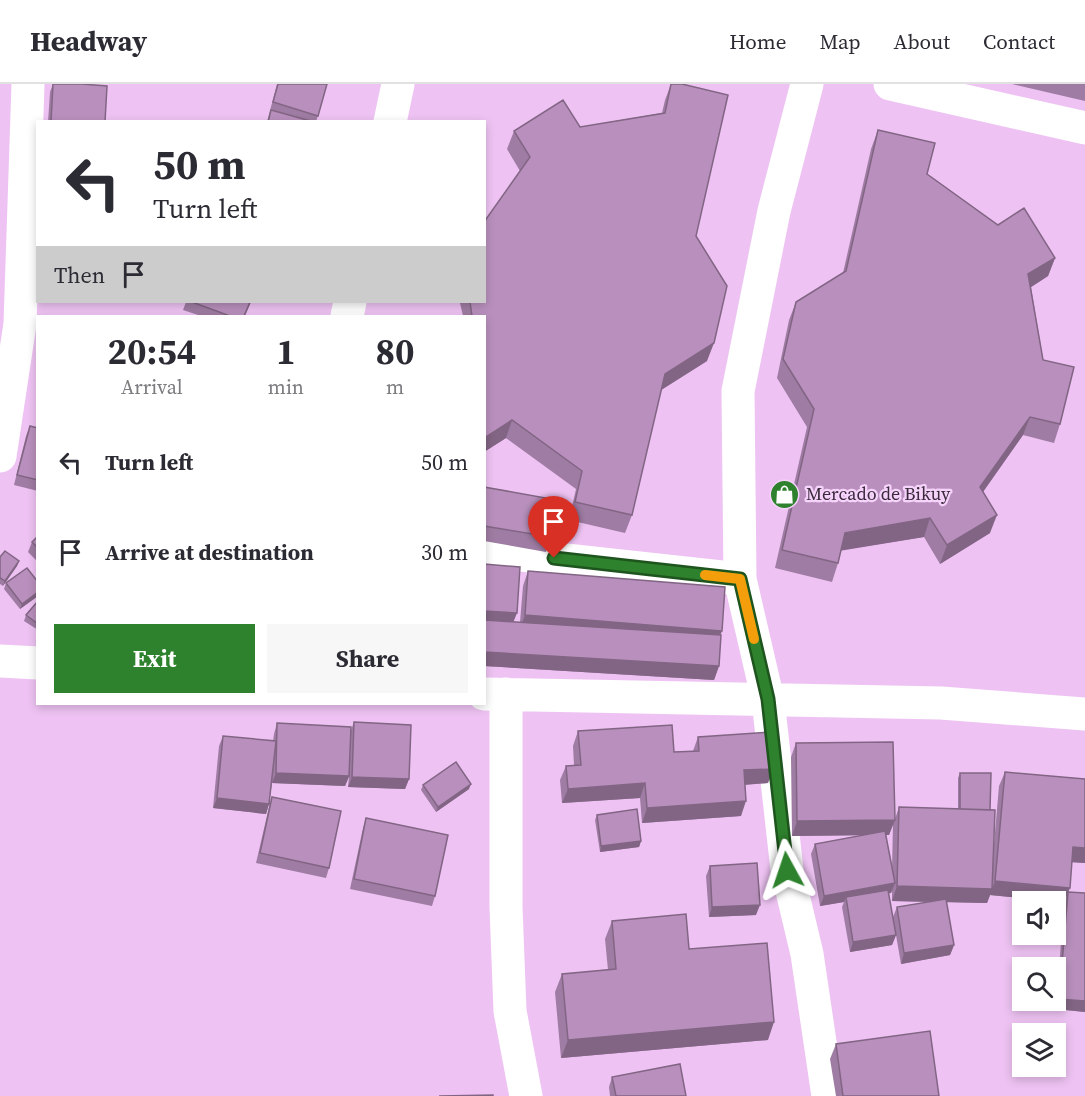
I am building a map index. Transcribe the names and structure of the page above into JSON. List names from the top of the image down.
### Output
{
  "places": {
    "shop": ["Mercado de Bikuy"]
  },
  "page": {
    "header": "Headway",
    "nav": [
      "Home",
      "Map",
      "About",
      "Contact"
    ],
    "turn": ["50 m", "Turn left"],
    "then": "Then",
    "eta": [
      "20:54",
      "Arrival",
      "1",
      "min",
      "80",
      "m"
    ],
    "list": [
      {
        "name": "Turn left",
        "value": "50 m"
      },
      {
        "name": "Arrive at destination",
        "value": "30 m"
      }
    ],
    "buttons": ["Exit", "Share"]
  }
}
